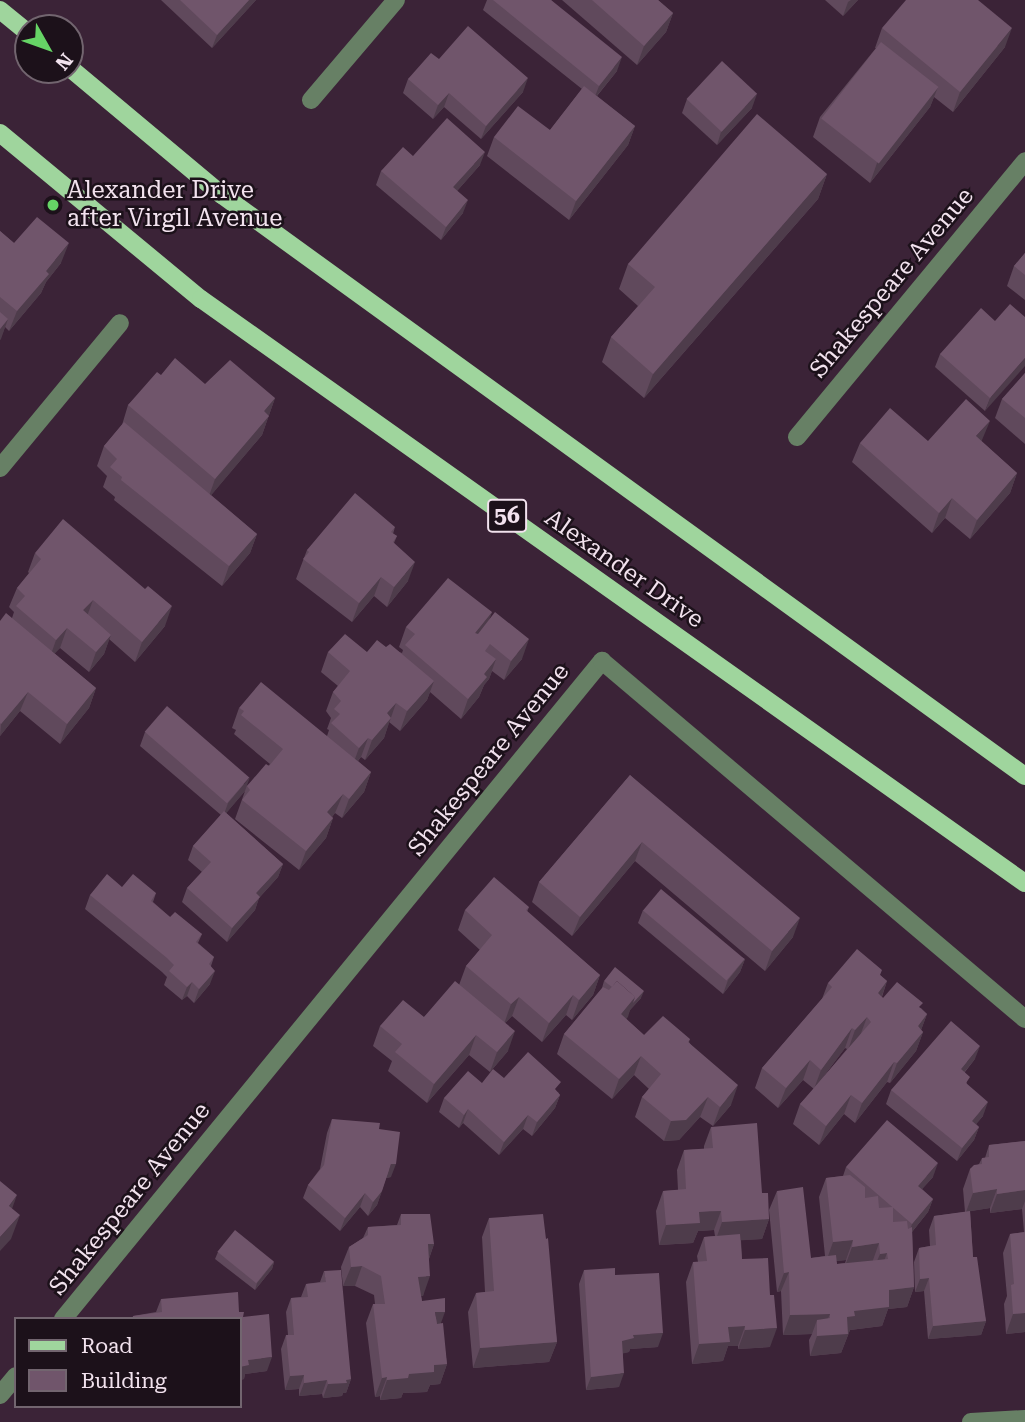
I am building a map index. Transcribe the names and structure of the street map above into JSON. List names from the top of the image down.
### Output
{
  "streets": {
    "main road": ["56", "Alexander Drive"],
    "street": ["Shakespeare Avenue"]
  },
  "places": ["Alexander Drive after Virgil Avenue"],
  "legend": ["Road", "Building"],
  "north": "bottom right"
}
